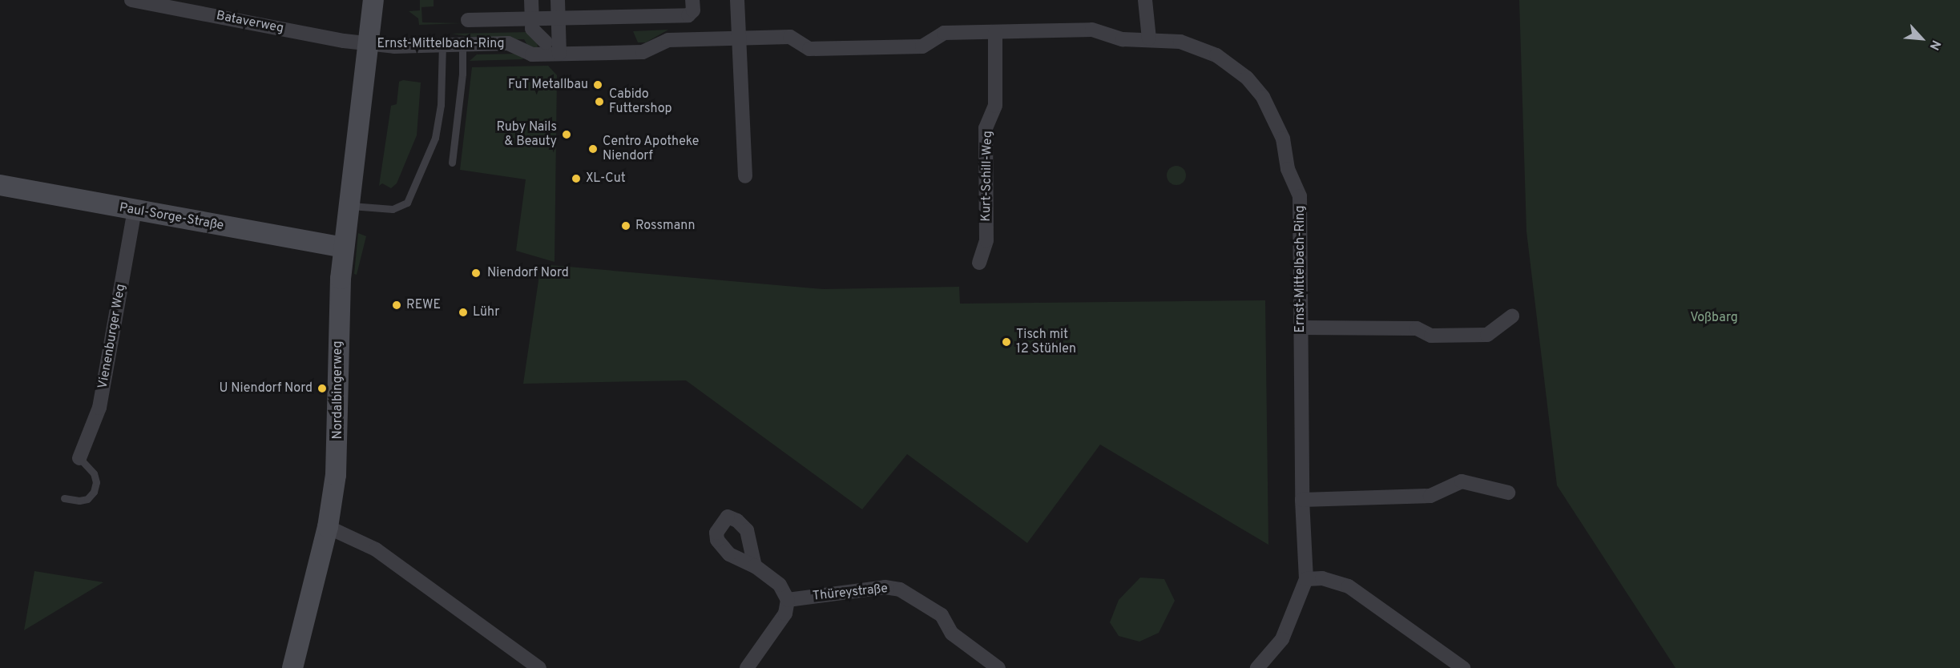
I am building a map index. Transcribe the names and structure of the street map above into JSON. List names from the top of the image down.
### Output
{
  "streets": {
    "street": [
      "Bataverweg",
      "Ernst-Mittelbach-Ring",
      "Kurt-Schill-Weg",
      "Paul-Sorge-Straße",
      "Vienenburger Weg",
      "Nordalbingerweg",
      "Thüreystraße"
    ]
  },
  "crossings": [
    ["Bataverweg", "Ernst-Mittelbach-Ring"],
    ["Bataverweg", "Nordalbingerweg"],
    ["Ernst-Mittelbach-Ring", "Kurt-Schill-Weg"],
    ["Ernst-Mittelbach-Ring", "Nordalbingerweg"],
    ["Paul-Sorge-Straße", "Vienenburger Weg"],
    ["Paul-Sorge-Straße", "Nordalbingerweg"]
  ],
  "parks": ["Voßbarg"],
  "places": [
    "FuT Metallbau",
    "Cabido Futtershop",
    "Ruby Nails & Beauty",
    "Centro Apotheke Niendorf",
    "XL-Cut",
    "Rossmann",
    "Niendorf Nord",
    "REWE",
    "Lühr",
    "Tisch mit 12 Stühlen",
    "U Niendorf Nord"
  ],
  "north": "bottom right"
}
